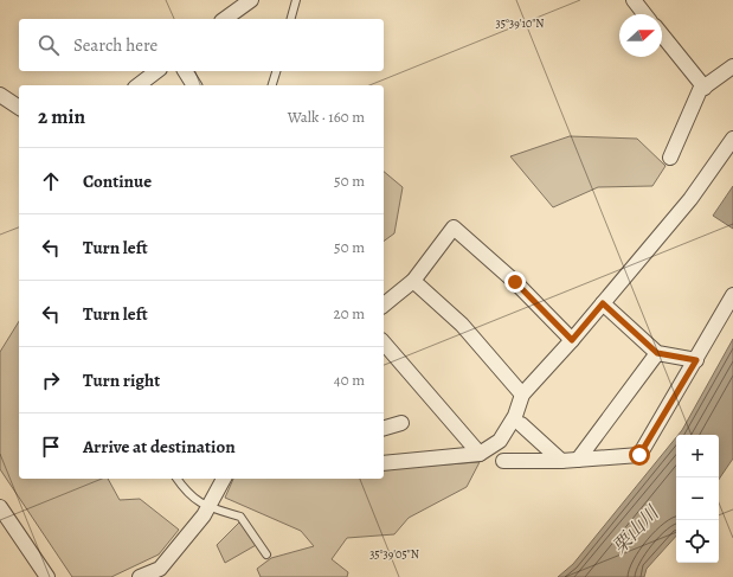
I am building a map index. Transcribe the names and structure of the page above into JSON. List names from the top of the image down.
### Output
{
  "water": ["栗山川"],
  "north": "right",
  "page": {
    "search": "Search here",
    "heading": ["2 min", "Walk · 160 m"],
    "list": [
      ["Continue", "50 m"],
      ["Turn left", "50 m"],
      ["Turn left", "20 m"],
      ["Turn right", "40 m"],
      "Arrive at destination"
    ],
    "map_buttons": ["+", "−"]
  },
  "coordinates": ["35°39'10\"N", "35°39'05\"N"]
}
